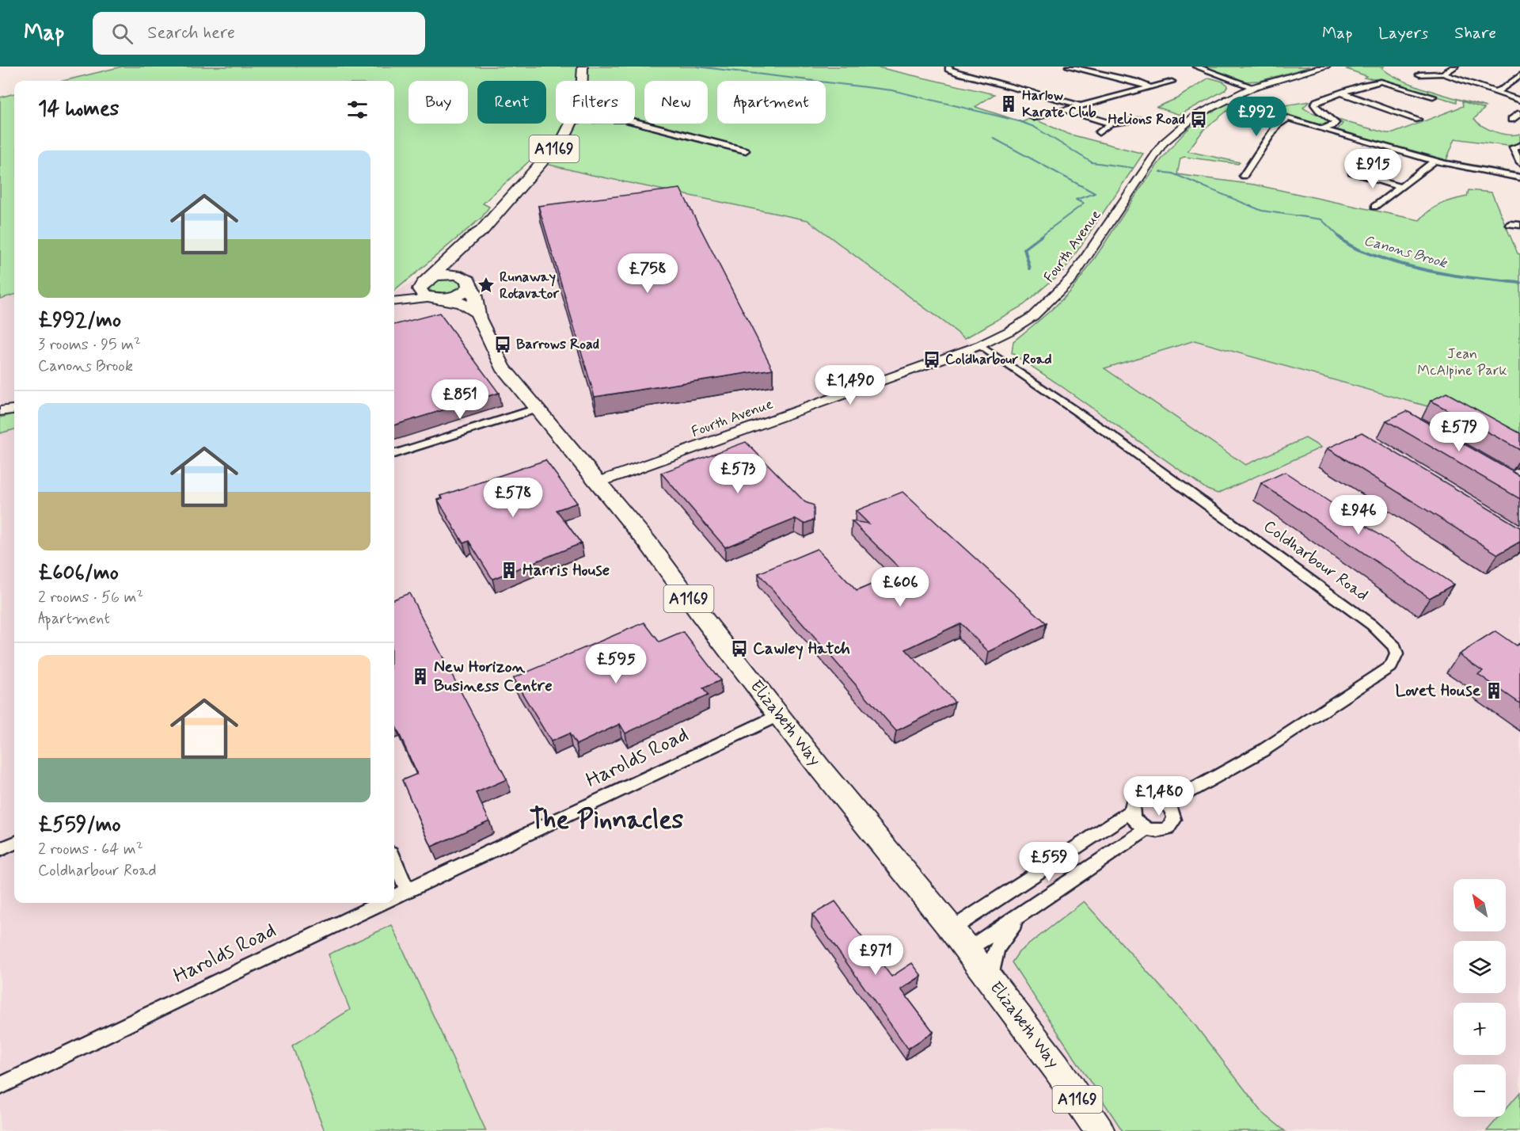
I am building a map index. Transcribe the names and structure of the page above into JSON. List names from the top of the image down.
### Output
{
  "streets": {
    "main road": ["A1169", "Elizabeth Way"],
    "street": ["Fourth Avenue", "Coldharbour Road", "Harolds Road"]
  },
  "crossings": [
    ["Fourth Avenue", "Coldharbour Road"],
    ["Fourth Avenue", "Elizabeth Way"],
    ["Elizabeth Way", "Harolds Road"]
  ],
  "districts": ["The Pinnacles"],
  "water": ["Canons Brook"],
  "parks": ["Jean McAlpine Park"],
  "places": {
    "building": [
      "Harlow Karate Club",
      "Harris House",
      "New Horizon Business Centre",
      "Lovet House"
    ],
    "bus stop": [
      "Helions Road",
      "Barrows Road",
      "Coldharbour Road",
      "Cawley Hatch"
    ],
    "place": ["Runaway Rotavator"]
  },
  "north": "top left",
  "page": {
    "header": "Map",
    "search": "Search here",
    "nav": ["Map", "Layers", "Share"],
    "chip": [
      "Buy",
      "Rent",
      "Filters",
      "New",
      "Apartment"
    ],
    "heading": "14 homes",
    "price": [
      "£992",
      "£915",
      "£758",
      "£1,490",
      "£851",
      "£579",
      "£573",
      "£578",
      "£946",
      "£606",
      "£595",
      "£1,480",
      "£559",
      "£971"
    ],
    "list": [
      {
        "name": "£992/mo",
        "note": "3 rooms · 95 m² · Canons Brook"
      },
      {
        "name": "£606/mo",
        "note": "2 rooms · 56 m² · Apartment"
      },
      {
        "name": "£559/mo",
        "note": "2 rooms · 64 m² · Coldharbour Road"
      }
    ],
    "map_buttons": ["+", "−"]
  }
}
